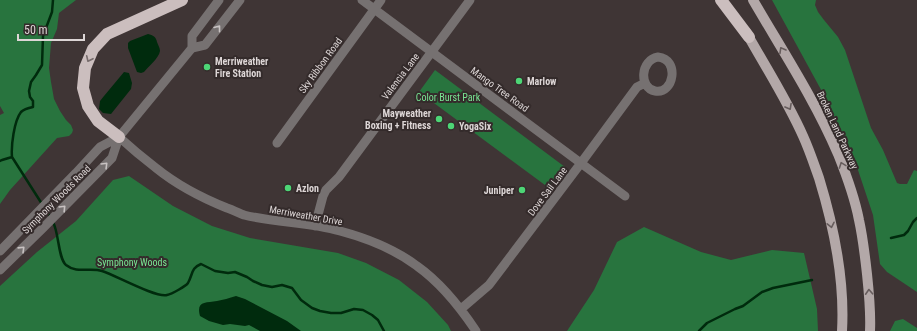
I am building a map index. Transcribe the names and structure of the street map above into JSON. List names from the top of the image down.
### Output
{
  "streets": {
    "main road": ["Broken Land Parkway"],
    "street": [
      "Sky Ribbon Road",
      "Valencia Lane",
      "Mango Tree Road",
      "Dove Sail Lane",
      "Symphony Woods Road",
      "Merriweather Drive"
    ]
  },
  "crossings": [
    ["Sky Ribbon Road", "Mango Tree Road"],
    ["Valencia Lane", "Mango Tree Road"],
    ["Valencia Lane", "Merriweather Drive"],
    ["Mango Tree Road", "Dove Sail Lane"],
    ["Dove Sail Lane", "Merriweather Drive"],
    ["Symphony Woods Road", "Merriweather Drive"]
  ],
  "parks": ["Color Burst Park", "Symphony Woods"],
  "places": [
    "Merriweather Fire Station",
    "Marlow",
    "Mayweather Boxing + Fitness",
    "YogaSix",
    "Azlon",
    "Juniper"
  ],
  "scale_bar": "50 m"
}
